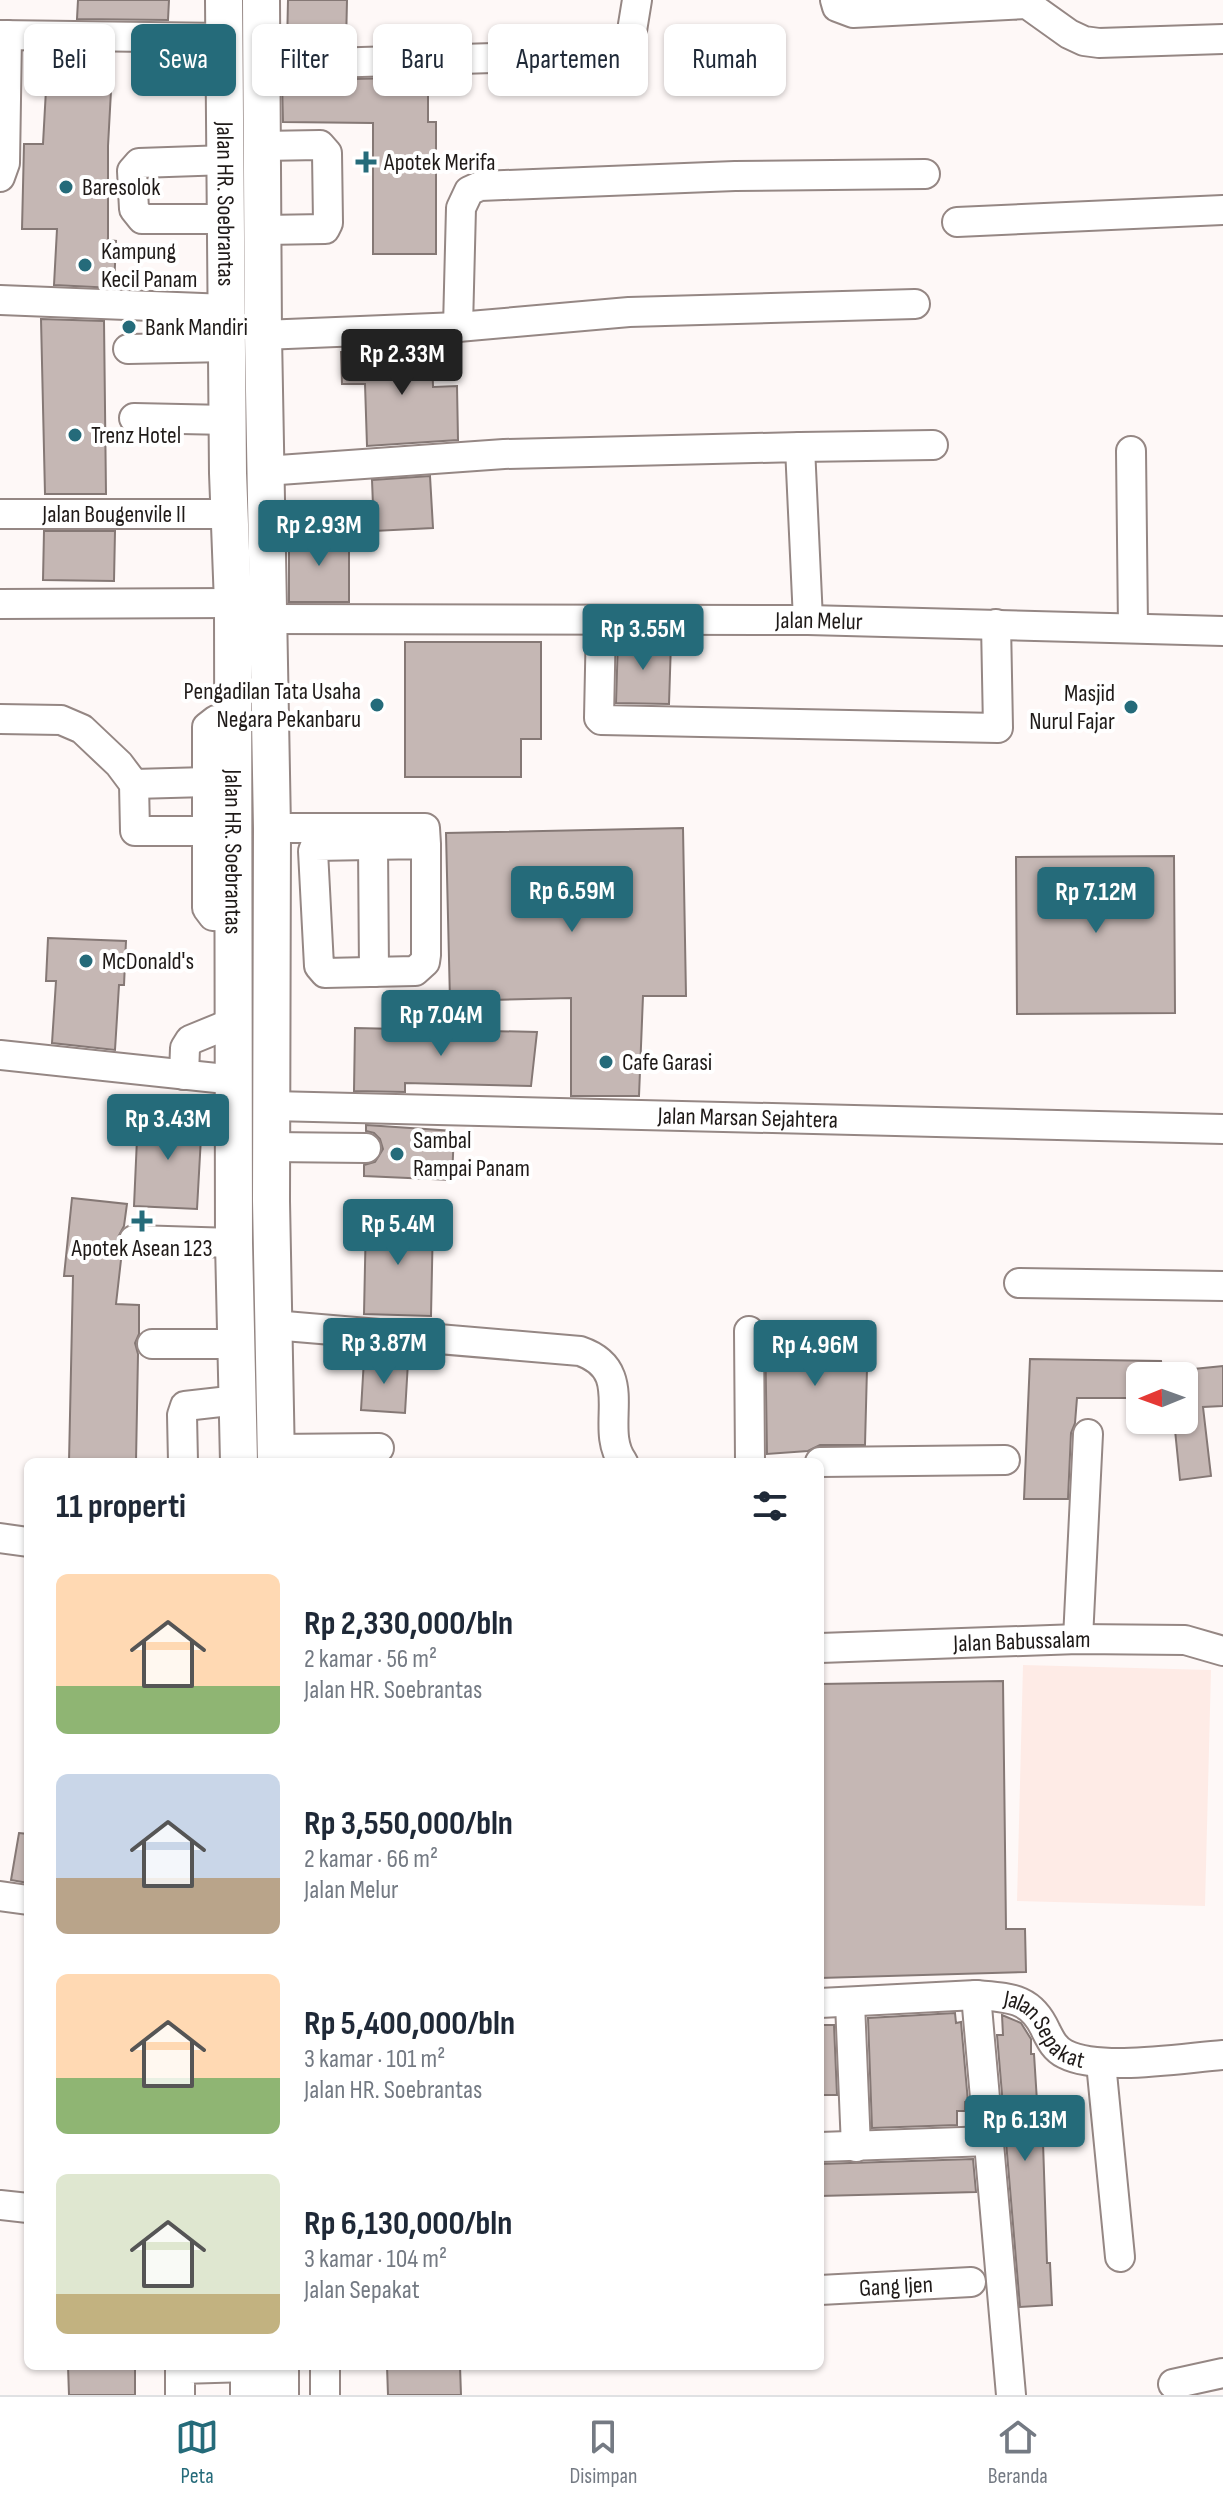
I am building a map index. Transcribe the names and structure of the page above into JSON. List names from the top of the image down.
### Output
{
  "streets": {
    "main road": ["Jalan HR. Soebrantas"],
    "street": [
      "Jalan Bougenvile II",
      "Jalan Melur",
      "Jalan Marsan Sejahtera",
      "Jalan Babussalam",
      "Jalan Sepakat",
      "Gang Ijen"
    ]
  },
  "crossings": [
    ["Jalan HR. Soebrantas", "Jalan Bougenvile II"],
    ["Jalan HR. Soebrantas", "Jalan Melur"],
    ["Jalan HR. Soebrantas", "Jalan Marsan Sejahtera"]
  ],
  "places": {
    "health": ["Apotek Merifa", "Apotek Asean 123"],
    "other": [
      "Baresolok",
      "Kampung Kecil Panam",
      "Bank Mandiri",
      "Trenz Hotel",
      "Pengadilan Tata Usaha Negara Pekanbaru",
      "Masjid Nurul Fajar",
      "McDonald's",
      "Cafe Garasi",
      "Sambal Rampai Panam"
    ]
  },
  "north": "left",
  "page": {
    "chip": [
      "Beli",
      "Sewa",
      "Filter",
      "Baru",
      "Apartemen",
      "Rumah"
    ],
    "price": [
      "Rp 2.33M",
      "Rp 2.93M",
      "Rp 3.55M",
      "Rp 6.59M",
      "Rp 7.12M",
      "Rp 7.04M",
      "Rp 3.43M",
      "Rp 5.4M",
      "Rp 3.87M",
      "Rp 4.96M",
      "Rp 6.13M"
    ],
    "heading": "11 properti",
    "list": [
      {
        "name": "Rp 2,330,000/bln",
        "note": "2 kamar · 56 m² · Jalan HR. Soebrantas"
      },
      {
        "name": "Rp 3,550,000/bln",
        "note": "2 kamar · 66 m² · Jalan Melur"
      },
      {
        "name": "Rp 5,400,000/bln",
        "note": "3 kamar · 101 m² · Jalan HR. Soebrantas"
      },
      {
        "name": "Rp 6,130,000/bln",
        "note": "3 kamar · 104 m² · Jalan Sepakat"
      }
    ],
    "tabs": ["Peta", "Disimpan", "Beranda"]
  }
}
